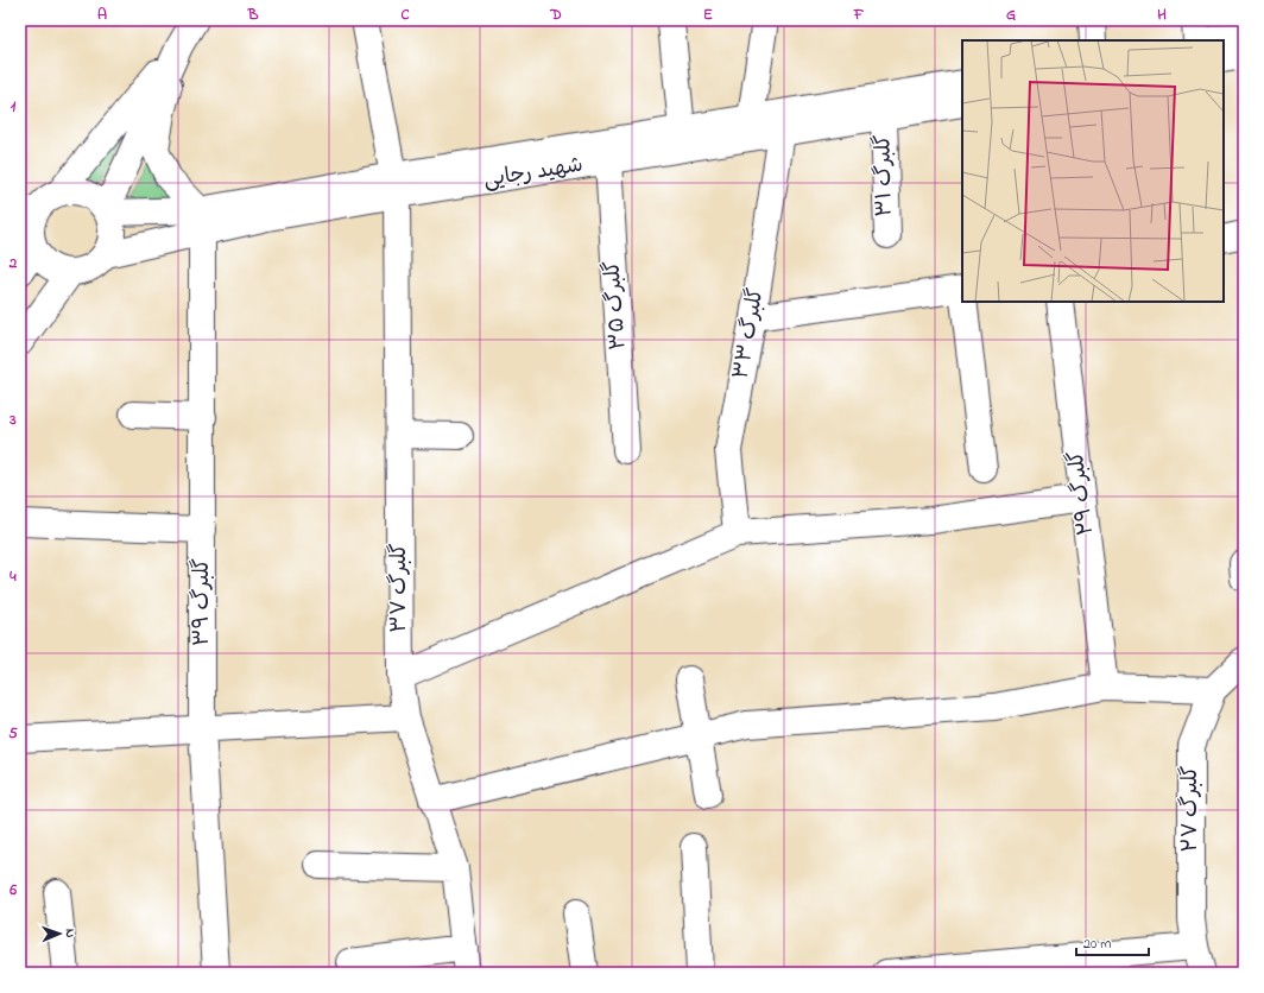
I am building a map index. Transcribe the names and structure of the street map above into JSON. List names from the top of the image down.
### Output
{
  "streets": {
    "street": [
      "شهید رجایی",
      "گلبرگ ۳۱",
      "گلبرگ ۳۵",
      "گلبرگ ۳۳",
      "گلبرگ ۲۹",
      "گلبرگ ۳۷",
      "گلبرگ ۳۹",
      "گلبرگ ۲۷"
    ]
  },
  "crossings": [
    ["شهید رجایی", "گلبرگ ۳۱"],
    ["شهید رجایی", "گلبرگ ۳۵"],
    ["شهید رجایی", "گلبرگ ۳۳"],
    ["شهید رجایی", "گلبرگ ۳۷"],
    ["شهید رجایی", "گلبرگ ۳۹"]
  ],
  "scale_bar": "20 m",
  "north": "right",
  "grid": {
    "columns": [
      "A",
      "B",
      "C",
      "D",
      "E",
      "F",
      "G",
      "H"
    ],
    "rows": [
      "1",
      "2",
      "3",
      "4",
      "5",
      "6"
    ]
  }
}
